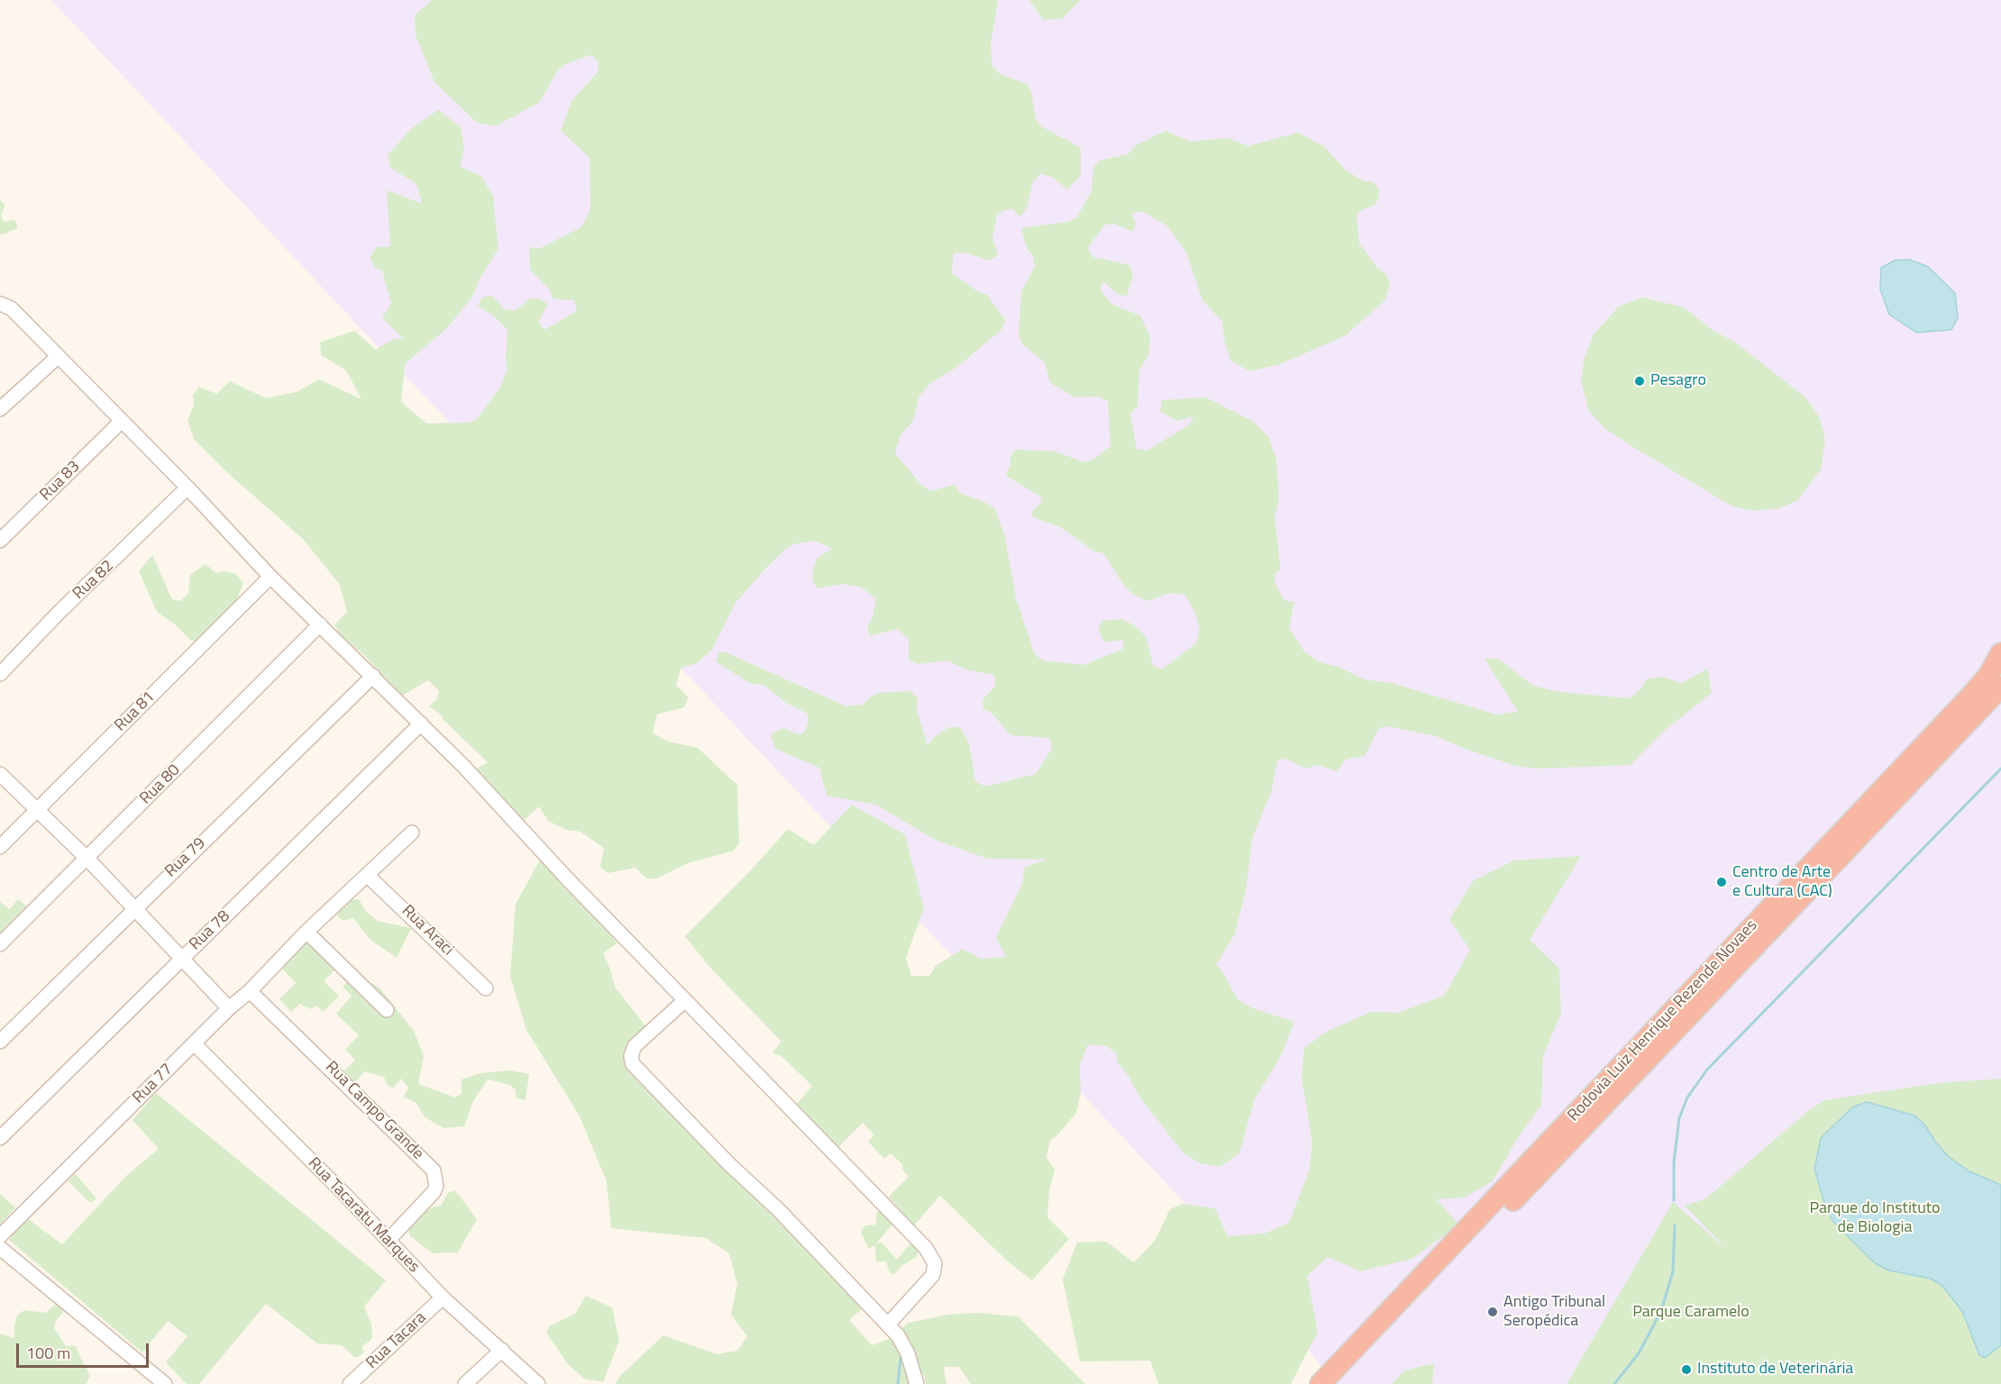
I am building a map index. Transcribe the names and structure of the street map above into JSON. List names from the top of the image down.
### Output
{
  "streets": {
    "highway": ["Rodovia Luiz Henrique Rezende Novaes"],
    "street": [
      "Rua 83",
      "Rua 82",
      "Rua 81",
      "Rua 80",
      "Rua 79",
      "Rua 78",
      "Rua Araci",
      "Rua 77",
      "Rua Campo Grande",
      "Rua Tacaratu Marques",
      "Rua Tacara"
    ]
  },
  "crossings": [
    ["Rua Araci", "Rua 77"],
    ["Rua 77", "Rua Campo Grande"],
    ["Rua 77", "Rua Tacaratu Marques"],
    ["Rua Campo Grande", "Rua Tacaratu Marques"],
    ["Rua Tacaratu Marques", "Rua Tacara"]
  ],
  "parks": ["Parque do Instituto de Biologia", "Parque Caramelo"],
  "places": [
    "Pesagro",
    "Centro de Arte e Cultura (CAC)",
    "Antigo Tribunal Seropédica",
    "Instituto de Veterinária"
  ],
  "scale_bar": "100 m"
}
